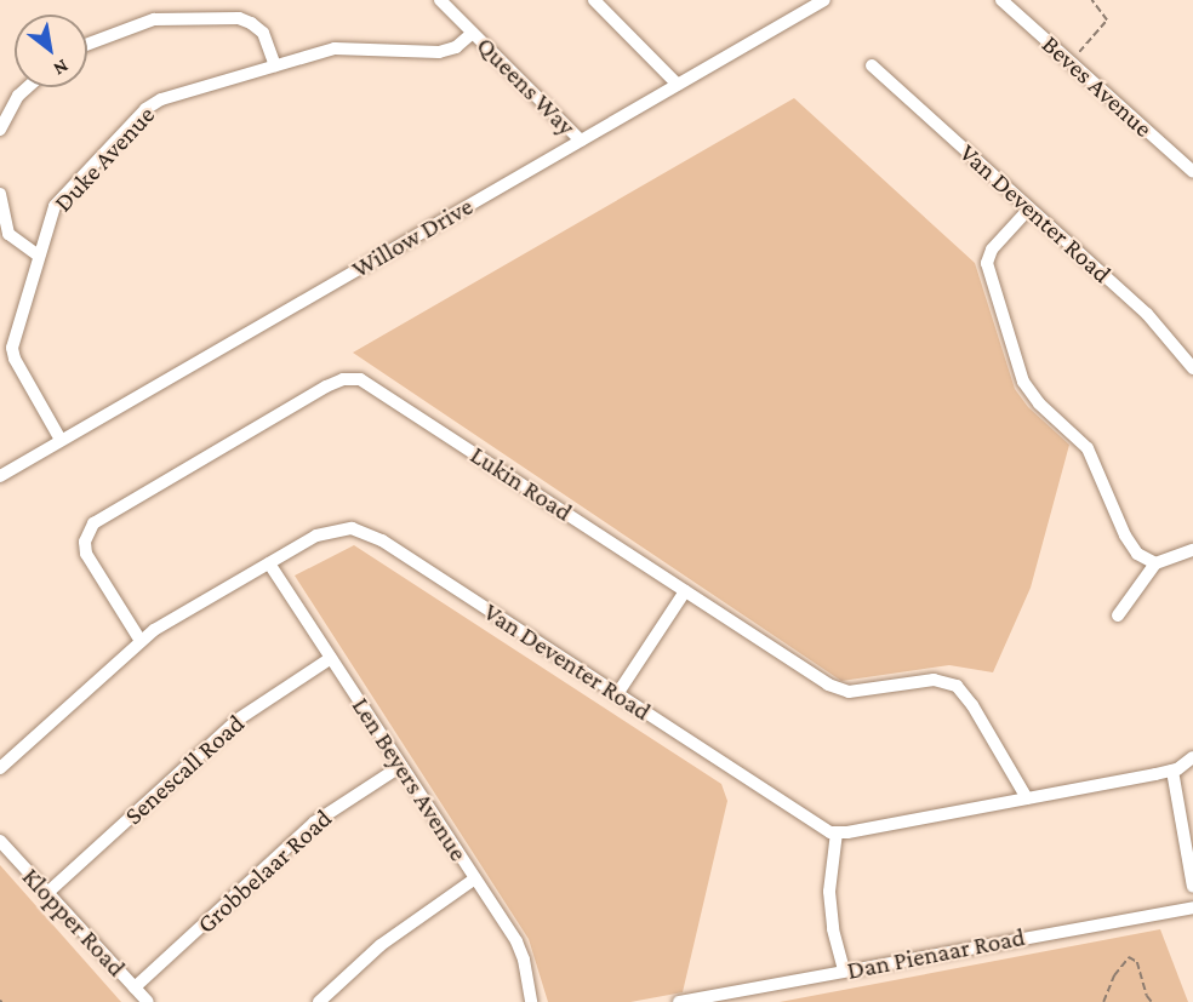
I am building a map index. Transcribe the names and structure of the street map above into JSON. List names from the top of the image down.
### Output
{
  "streets": {
    "street": [
      "Queens Way",
      "Beves Avenue",
      "Duke Avenue",
      "Van Deventer Road",
      "Willow Drive",
      "Lukin Road",
      "Senescall Road",
      "Len Beyers Avenue",
      "Grobbelaar Road",
      "Klopper Road",
      "Dan Pienaar Road"
    ]
  },
  "crossings": [
    ["Queens Way", "Duke Avenue"],
    ["Queens Way", "Willow Drive"],
    ["Duke Avenue", "Willow Drive"],
    ["Van Deventer Road", "Lukin Road"],
    ["Van Deventer Road", "Len Beyers Avenue"],
    ["Senescall Road", "Len Beyers Avenue"],
    ["Senescall Road", "Klopper Road"],
    ["Len Beyers Avenue", "Grobbelaar Road"],
    ["Grobbelaar Road", "Klopper Road"]
  ],
  "north": "bottom right"
}
